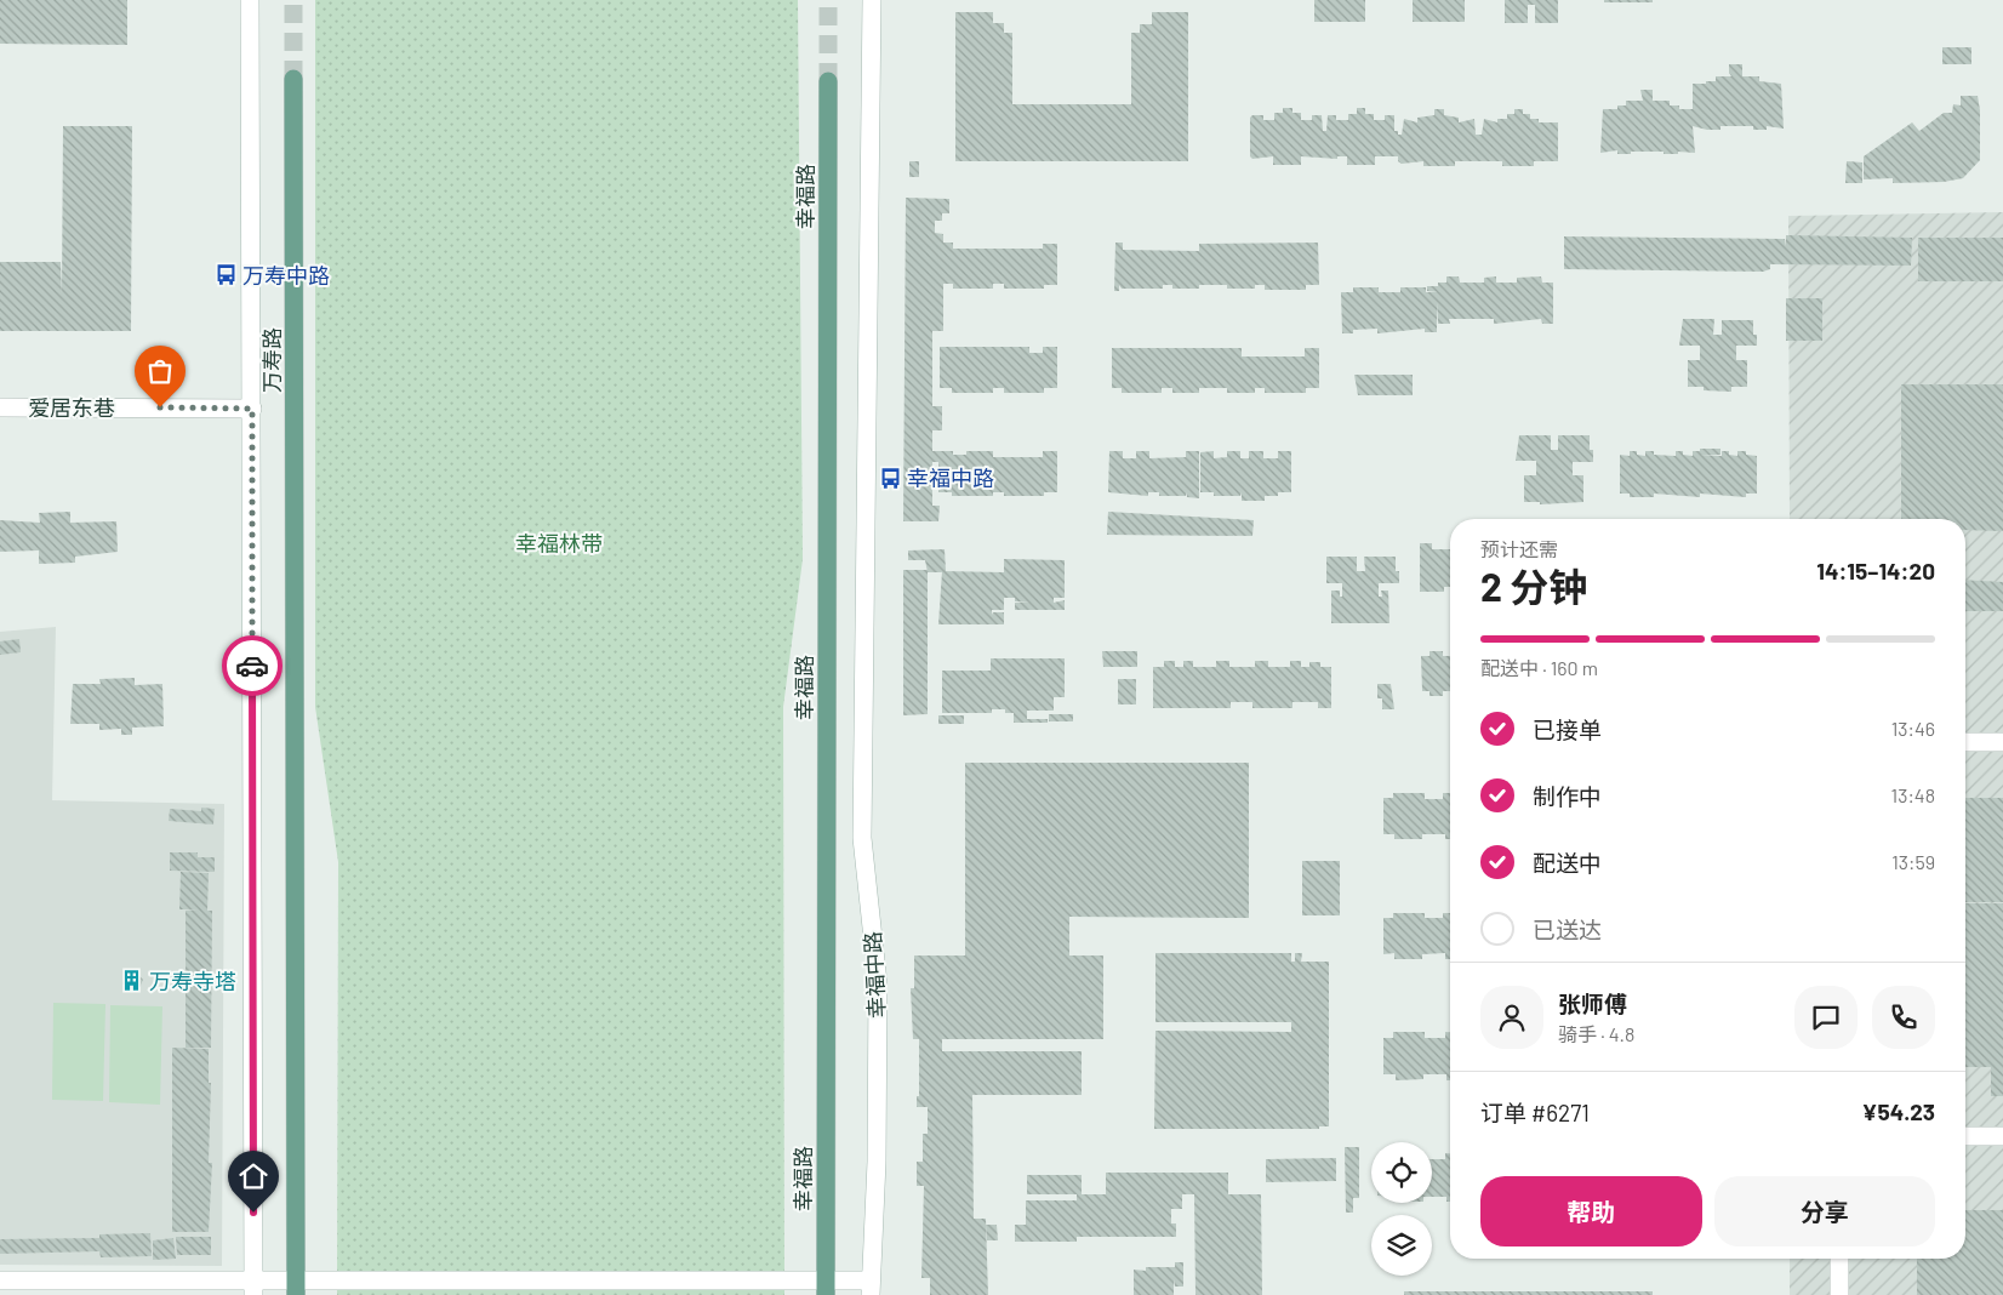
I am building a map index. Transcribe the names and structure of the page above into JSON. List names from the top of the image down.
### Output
{
  "streets": {
    "main road": [
      "幸福路",
      "万寿路",
      "爱居东巷",
      "幸福中路"
    ]
  },
  "parks": ["幸福林带"],
  "places": {
    "bus stop": ["万寿中路", "幸福中路"],
    "building": ["万寿寺塔"]
  },
  "page": {
    "heading": ["2 分钟", "预计还需", "14:15–14:20"],
    "panel": [
      "张师傅",
      "骑手 · 4.8",
      "订单 #6271",
      "¥54.23"
    ],
    "bar": "配送中 · 160 m",
    "list": [
      ["已接单", "13:46"],
      ["制作中", "13:48"],
      ["配送中", "13:59"],
      "已送达"
    ],
    "buttons": ["帮助", "分享"]
  }
}
